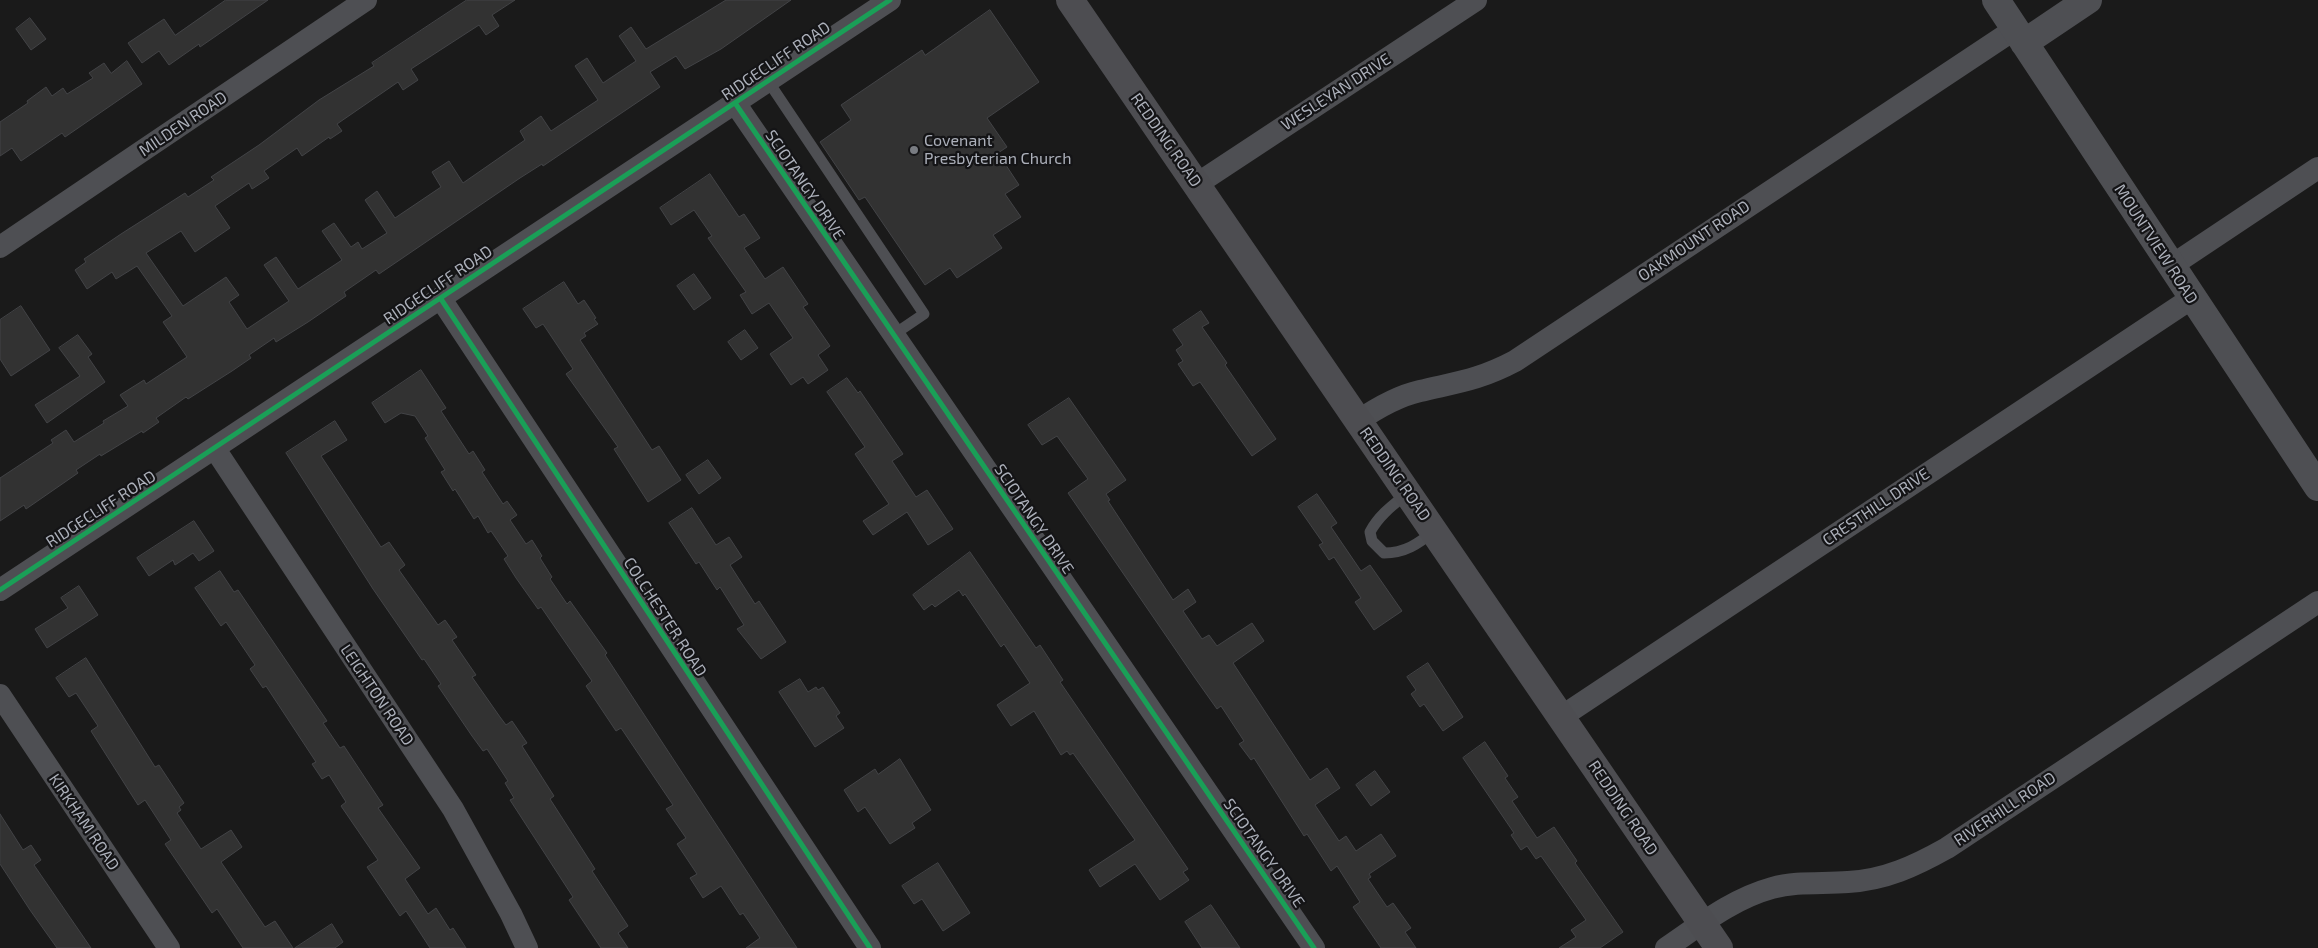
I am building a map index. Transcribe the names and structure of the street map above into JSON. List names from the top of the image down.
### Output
{
  "streets": {
    "main road": ["REDDING ROAD"],
    "street": [
      "RIDGECLIFF ROAD",
      "WESLEYAN DRIVE",
      "MILDEN ROAD",
      "SCIOTANGY DRIVE",
      "OAKMOUNT ROAD",
      "MOUNTVIEW ROAD",
      "CRESTHILL DRIVE",
      "COLCHESTER ROAD",
      "LEIGHTON ROAD",
      "RIVERHILL ROAD",
      "KIRKHAM ROAD"
    ]
  },
  "crossings": [
    ["RIDGECLIFF ROAD", "SCIOTANGY DRIVE"],
    ["RIDGECLIFF ROAD", "COLCHESTER ROAD"],
    ["RIDGECLIFF ROAD", "LEIGHTON ROAD"],
    ["WESLEYAN DRIVE", "REDDING ROAD"],
    ["REDDING ROAD", "OAKMOUNT ROAD"],
    ["REDDING ROAD", "CRESTHILL DRIVE"],
    ["REDDING ROAD", "RIVERHILL ROAD"],
    ["OAKMOUNT ROAD", "MOUNTVIEW ROAD"],
    ["MOUNTVIEW ROAD", "CRESTHILL DRIVE"]
  ],
  "places": ["Covenant Presbyterian Church"]
}
